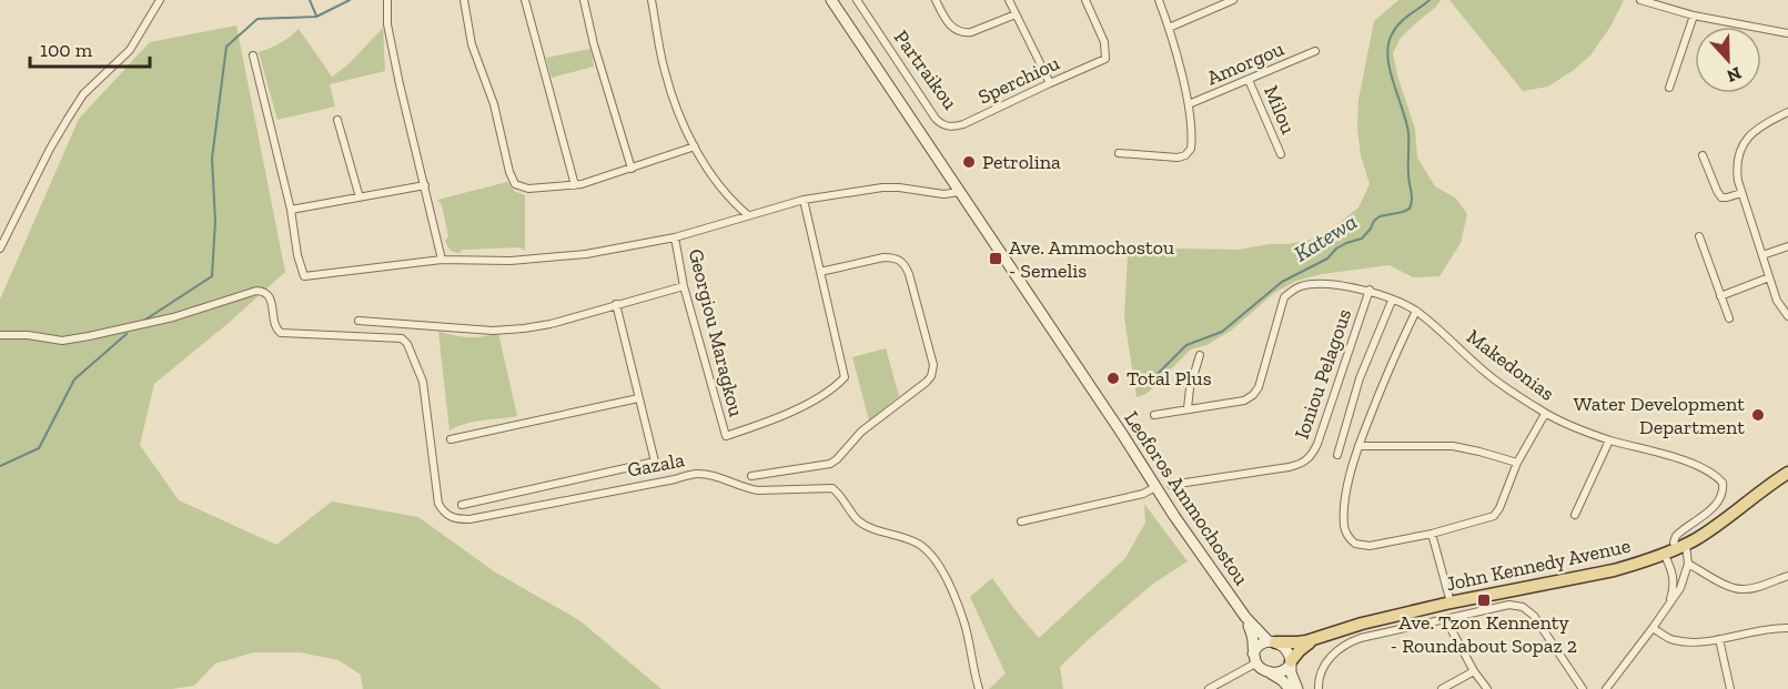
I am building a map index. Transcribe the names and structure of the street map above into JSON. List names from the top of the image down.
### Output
{
  "streets": {
    "main road": ["Leoforos Ammochostou", "John Kennedy Avenue"],
    "street": [
      "Amorgou",
      "Partraikou",
      "Sperchiou",
      "Milou",
      "Georgiou Maragkou",
      "Makedonias",
      "Ioniou Pelagous",
      "Gazala"
    ]
  },
  "crossings": [
    ["Amorgou", "Milou"],
    ["Partraikou", "Sperchiou"],
    ["Makedonias", "Ioniou Pelagous"],
    ["Makedonias", "John Kennedy Avenue"],
    ["Leoforos Ammochostou", "John Kennedy Avenue"]
  ],
  "water": ["Katewa"],
  "places": {
    "other": ["Petrolina", "Total Plus", "Water Development Department"],
    "transit": ["Ave. Ammochostou - Semelis", "Ave. Tzon Kennenty - Roundabout Sopaz 2"]
  },
  "scale_bar": "100 m",
  "north": "bottom"
}
